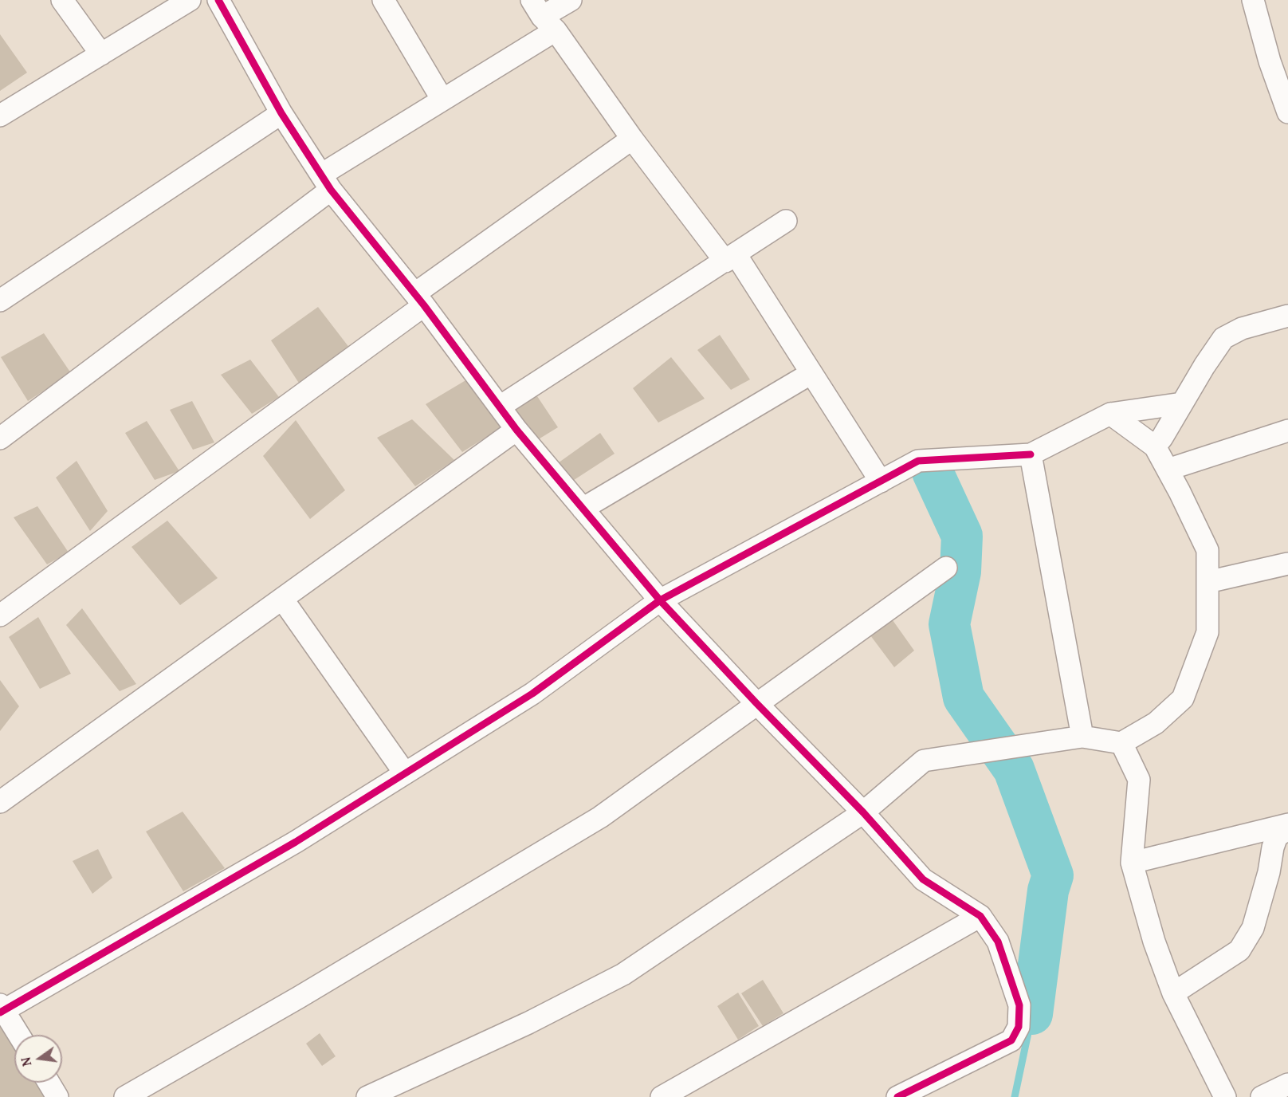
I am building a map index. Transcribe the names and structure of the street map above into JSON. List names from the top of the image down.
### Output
{
  "north": "left"
}
